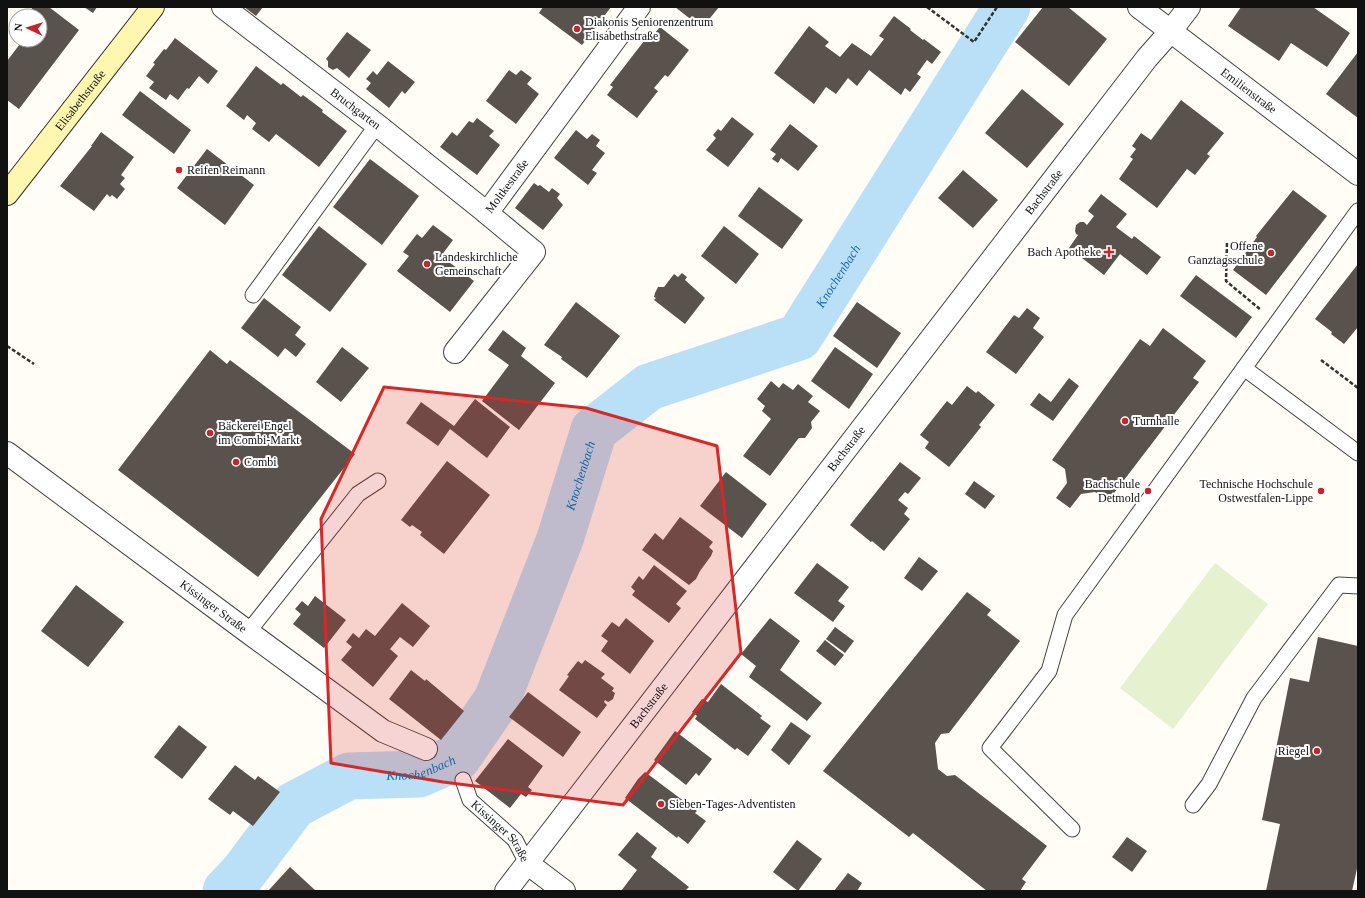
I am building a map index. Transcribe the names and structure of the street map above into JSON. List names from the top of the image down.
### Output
{
  "streets": {
    "street": [
      "Emilienstraße",
      "Elisabethstraße",
      "Bruchgarten",
      "Moltkestraße",
      "Bachstraße",
      "Kissinger Straße"
    ]
  },
  "crossings": [
    ["Emilienstraße", "Bachstraße"],
    ["Bruchgarten", "Moltkestraße"],
    ["Bachstraße", "Kissinger Straße"]
  ],
  "water": ["Knochenbach"],
  "places": {
    "other": [
      "Diakonis Seniorenzentrum Elisabethstraße",
      "Reifen Reimann",
      "Offene Ganztagsschule",
      "Landeskirchliche Gemeinschaft",
      "Turnhalle",
      "Bäckerei Engel im Combi-Markt",
      "Combi",
      "Bachschule Detmold",
      "Technische Hochschule Ostwestfalen-Lippe",
      "Riegel",
      "Sieben-Tages-Adventisten"
    ],
    "health": ["Bach Apotheke"]
  },
  "north": "left"
}
